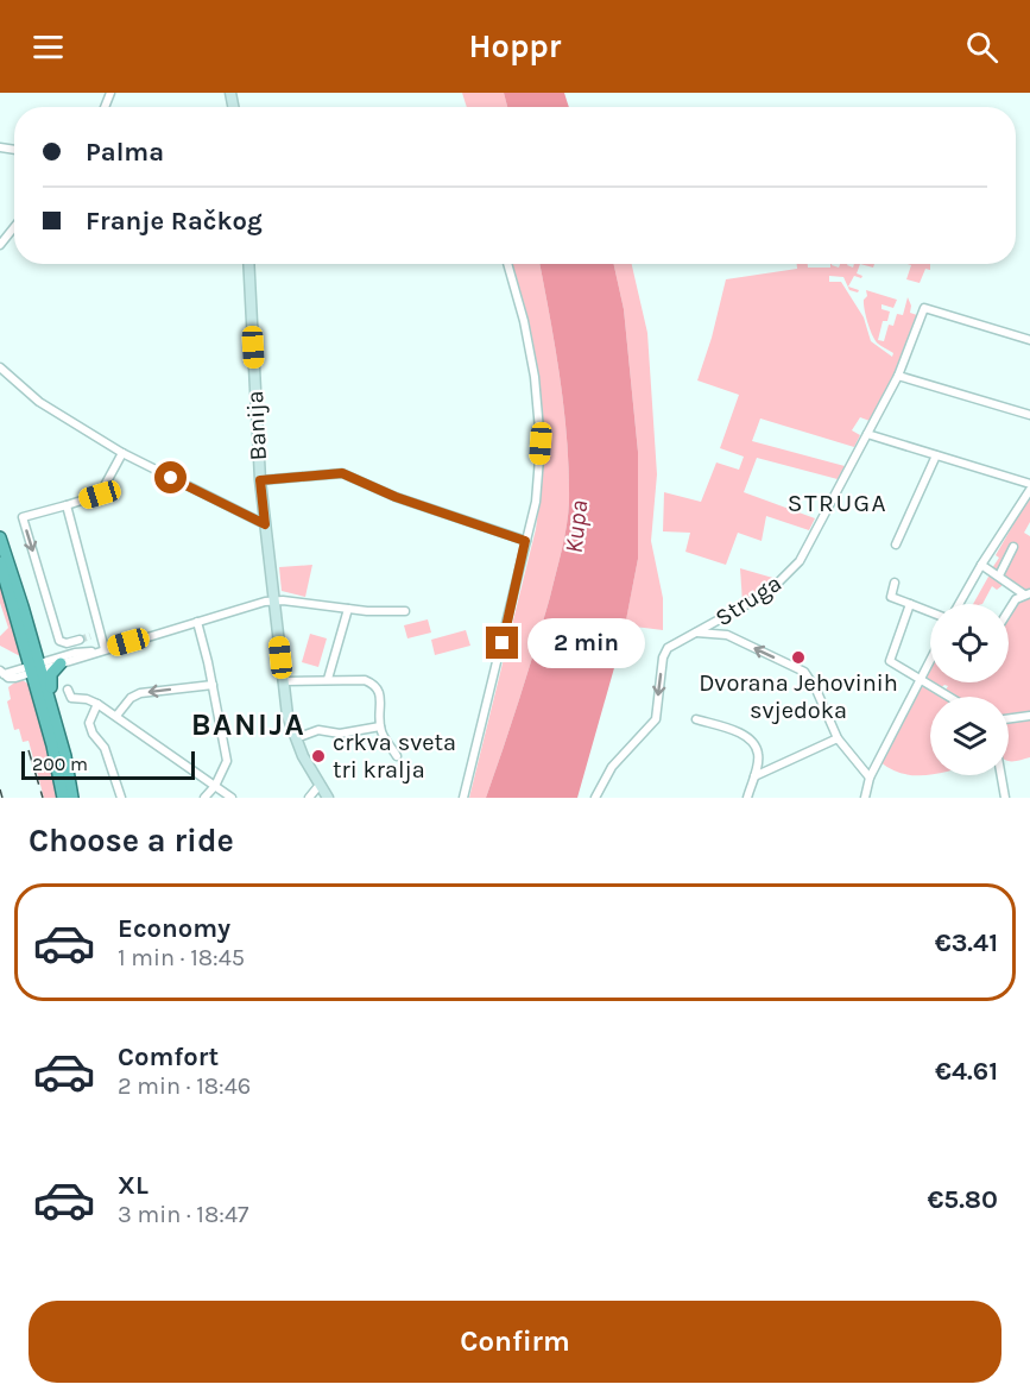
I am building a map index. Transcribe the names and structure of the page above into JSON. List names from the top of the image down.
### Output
{
  "streets": {
    "main road": ["Banija"],
    "street": ["Struga"]
  },
  "districts": ["STRUGA", "BANIJA"],
  "water": ["Kupa"],
  "places": ["Dvorana Jehovinih svjedoka", "crkva sveta tri kralja"],
  "scale_bar": "200 m",
  "page": {
    "header": "Hoppr",
    "banner": ["Palma", "Franje Račkog"],
    "bubble": "2 min",
    "scale": "200 m",
    "heading": "Choose a ride",
    "list": [
      {
        "name": "Economy",
        "note": "1 min · 18:45",
        "value": "€3.41"
      },
      {
        "name": "Comfort",
        "note": "2 min · 18:46",
        "value": "€4.61"
      },
      {
        "name": "XL",
        "note": "3 min · 18:47",
        "value": "€5.80"
      }
    ],
    "buttons": "Confirm"
  }
}
